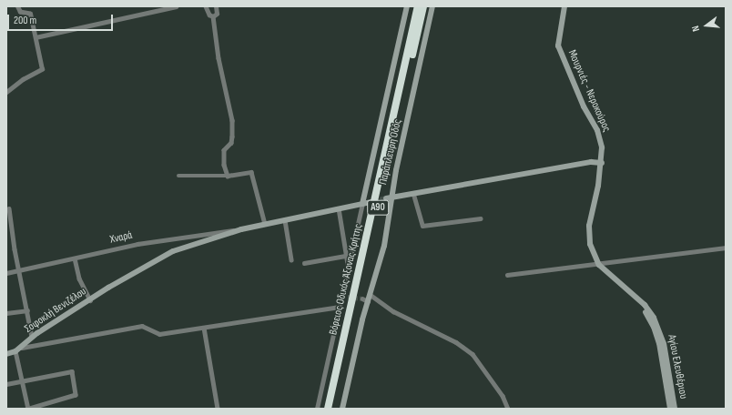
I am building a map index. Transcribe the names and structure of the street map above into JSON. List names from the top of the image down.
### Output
{
  "streets": {
    "highway": ["Α90", "Βόρειος Οδικός Άξονας Κρήτης"],
    "street": [
      "Μουρνιές - Νεροκούρος",
      "Παράπλευρη Οδός",
      "Χναρά",
      "Σοφοκλή Βενιζέλου",
      "Αγίου Ελευθέριου"
    ]
  },
  "crossings": [
    ["Μουρνιές - Νεροκούρος", "Αγίου Ελευθέριου"],
    ["Παράπλευρη Οδός", "Χναρά"],
    ["Χναρά", "Σοφοκλή Βενιζέλου"]
  ],
  "scale_bar": "200 m",
  "north": "left"
}
